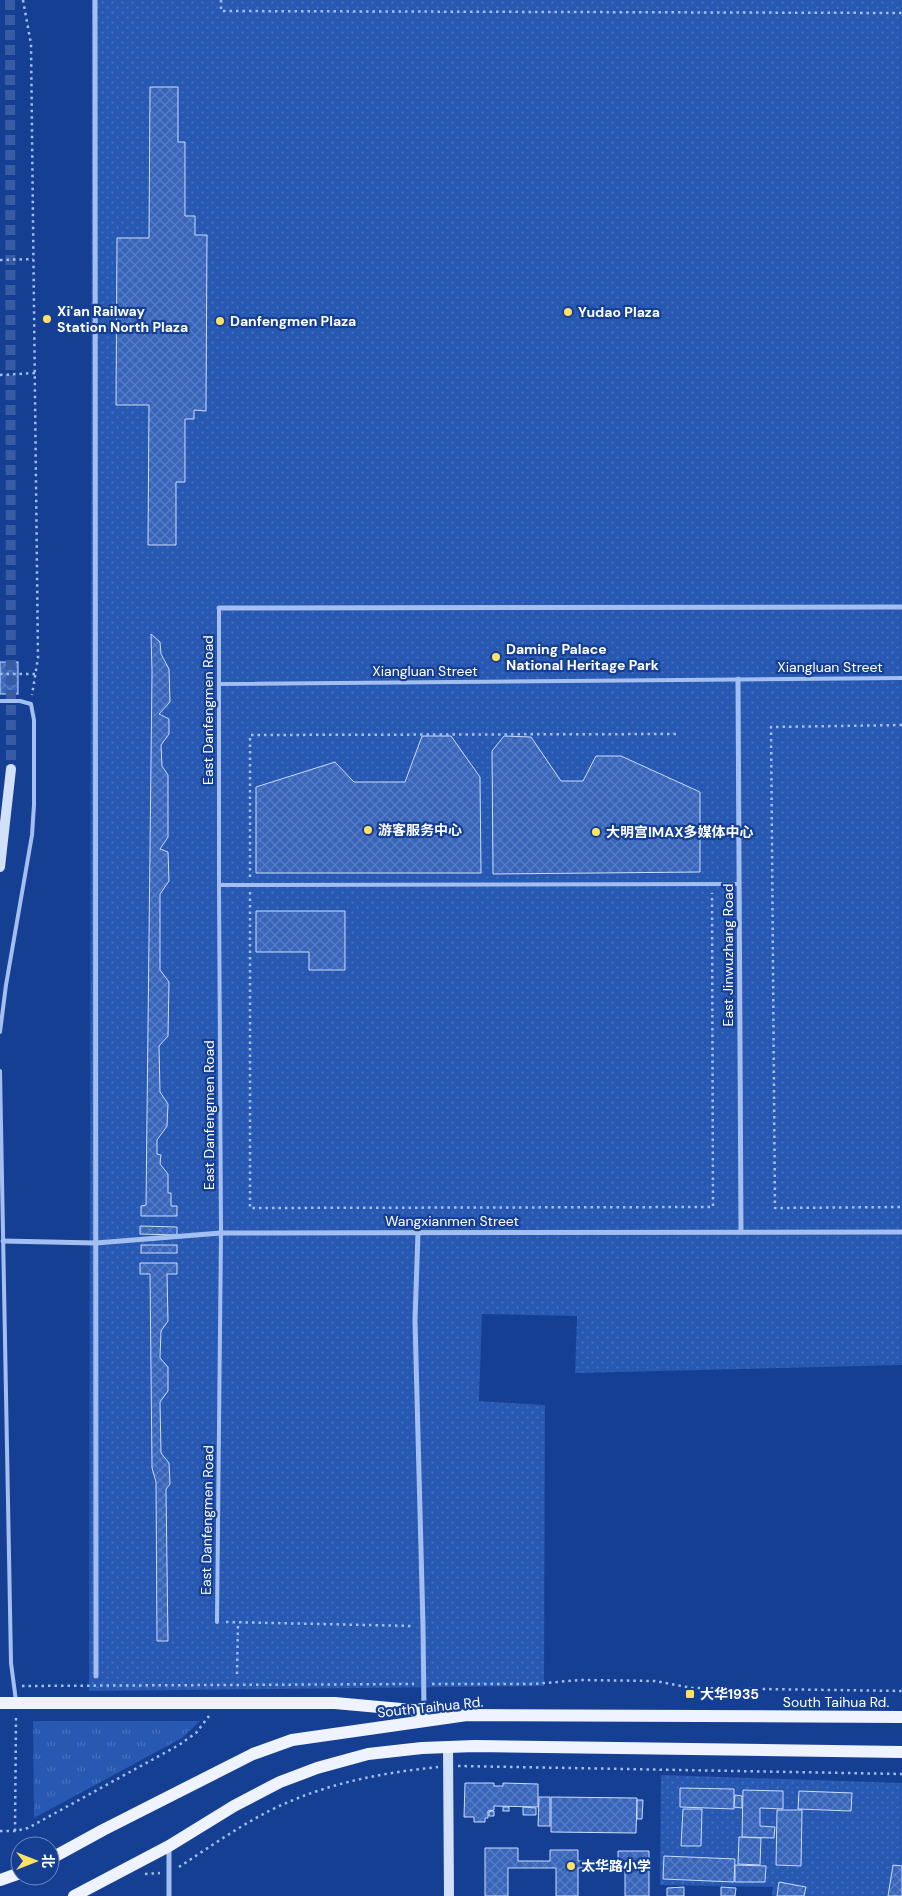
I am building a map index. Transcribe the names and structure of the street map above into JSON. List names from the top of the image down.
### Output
{
  "streets": {
    "main road": ["South Taihua Rd."],
    "street": ["East Jinwuzhang Road", "Wangxianmen Street"],
    "lane": ["Xiangluan Street", "East Danfengmen Road"]
  },
  "crossings": [
    ["Xiangluan Street", "East Danfengmen Road"],
    ["Xiangluan Street", "East Jinwuzhang Road"],
    ["East Danfengmen Road", "Wangxianmen Street"],
    ["East Jinwuzhang Road", "Wangxianmen Street"]
  ],
  "places": {
    "other": [
      "Yudao Plaza",
      "Xi'an Railway Station North Plaza",
      "Danfengmen Plaza",
      "Daming Palace National Heritage Park",
      "游客服务中心",
      "大明宫IMAX多媒体中心",
      "太华路小学"
    ],
    "transit": ["大华1935"]
  },
  "north": "right"
}
